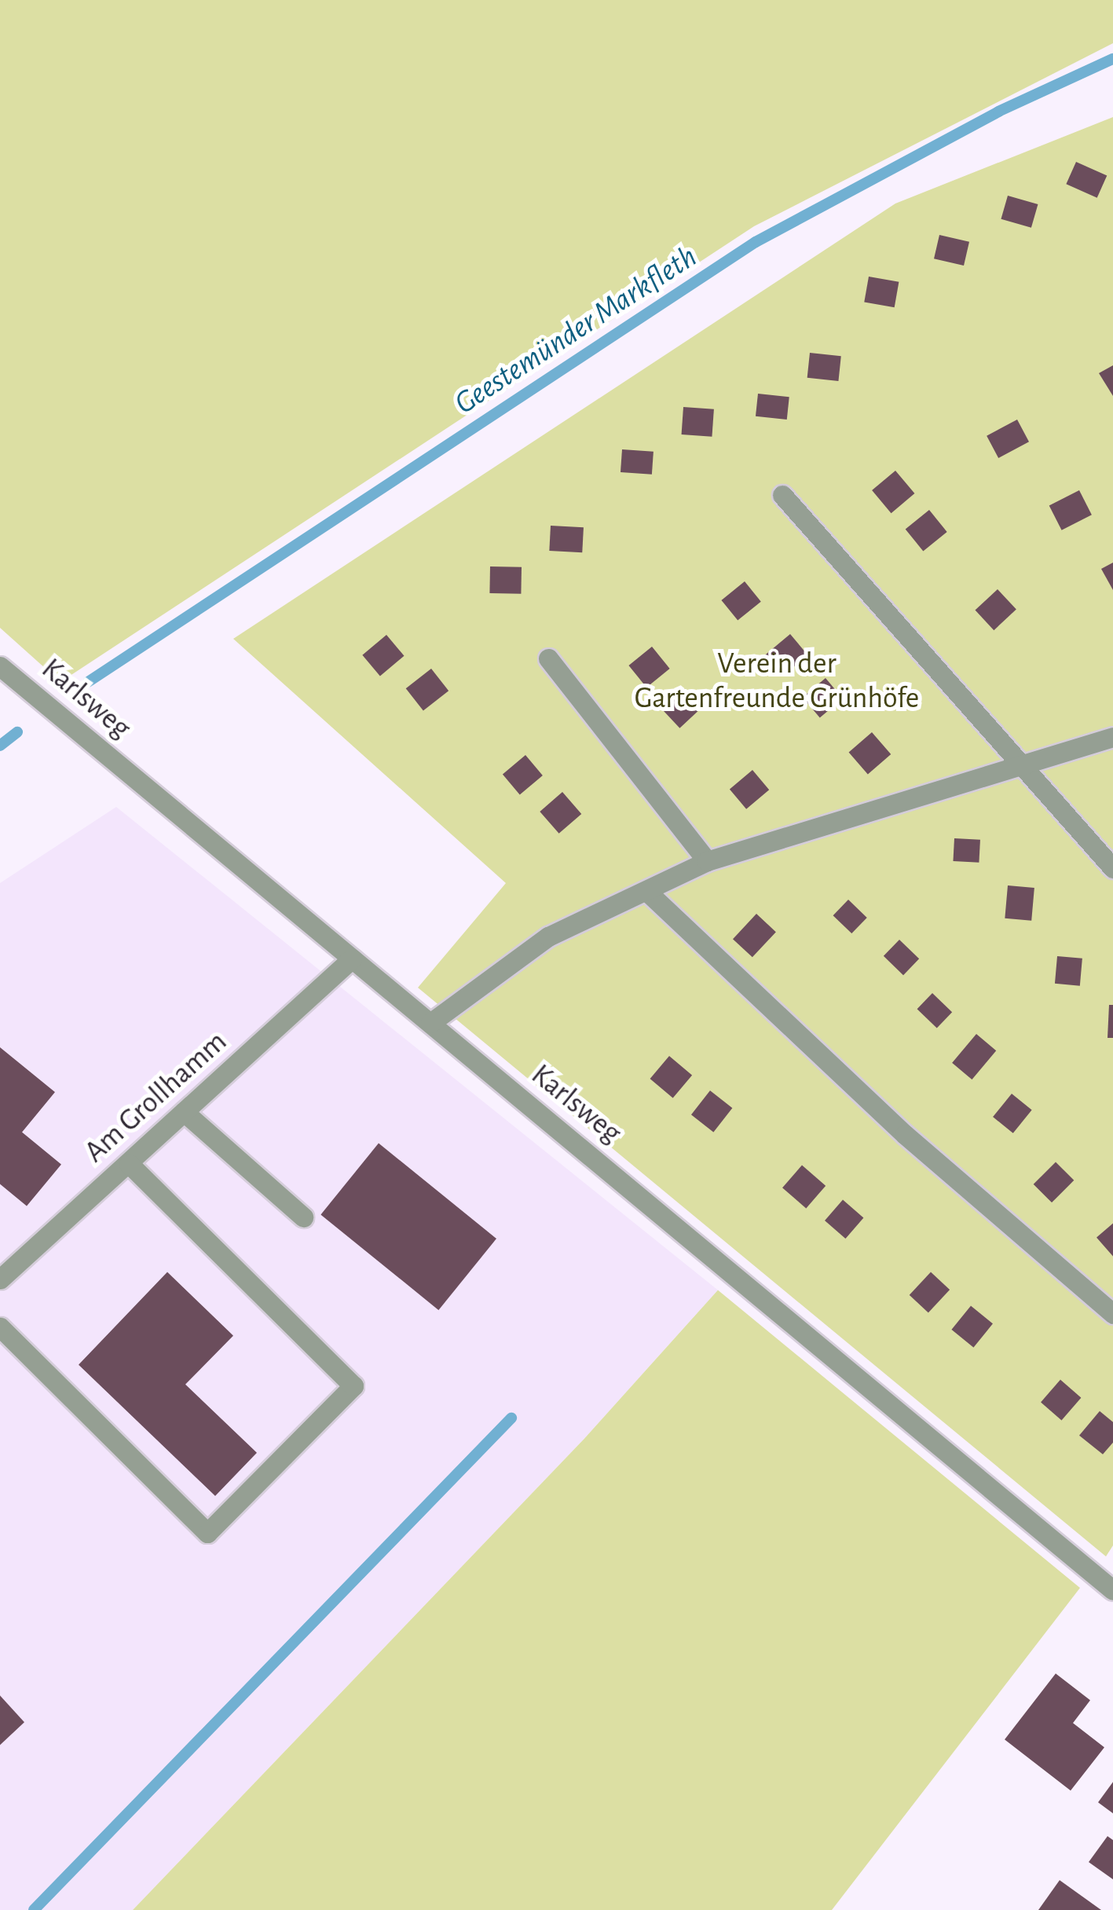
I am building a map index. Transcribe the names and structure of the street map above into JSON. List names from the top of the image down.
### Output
{
  "streets": {
    "street": ["Karlsweg", "Am Grollhamm"]
  },
  "crossings": [
    ["Karlsweg", "Am Grollhamm"]
  ],
  "water": ["Geestemünder Markfleth"],
  "parks": ["Verein der Gartenfreunde Grünhöfe"]
}
